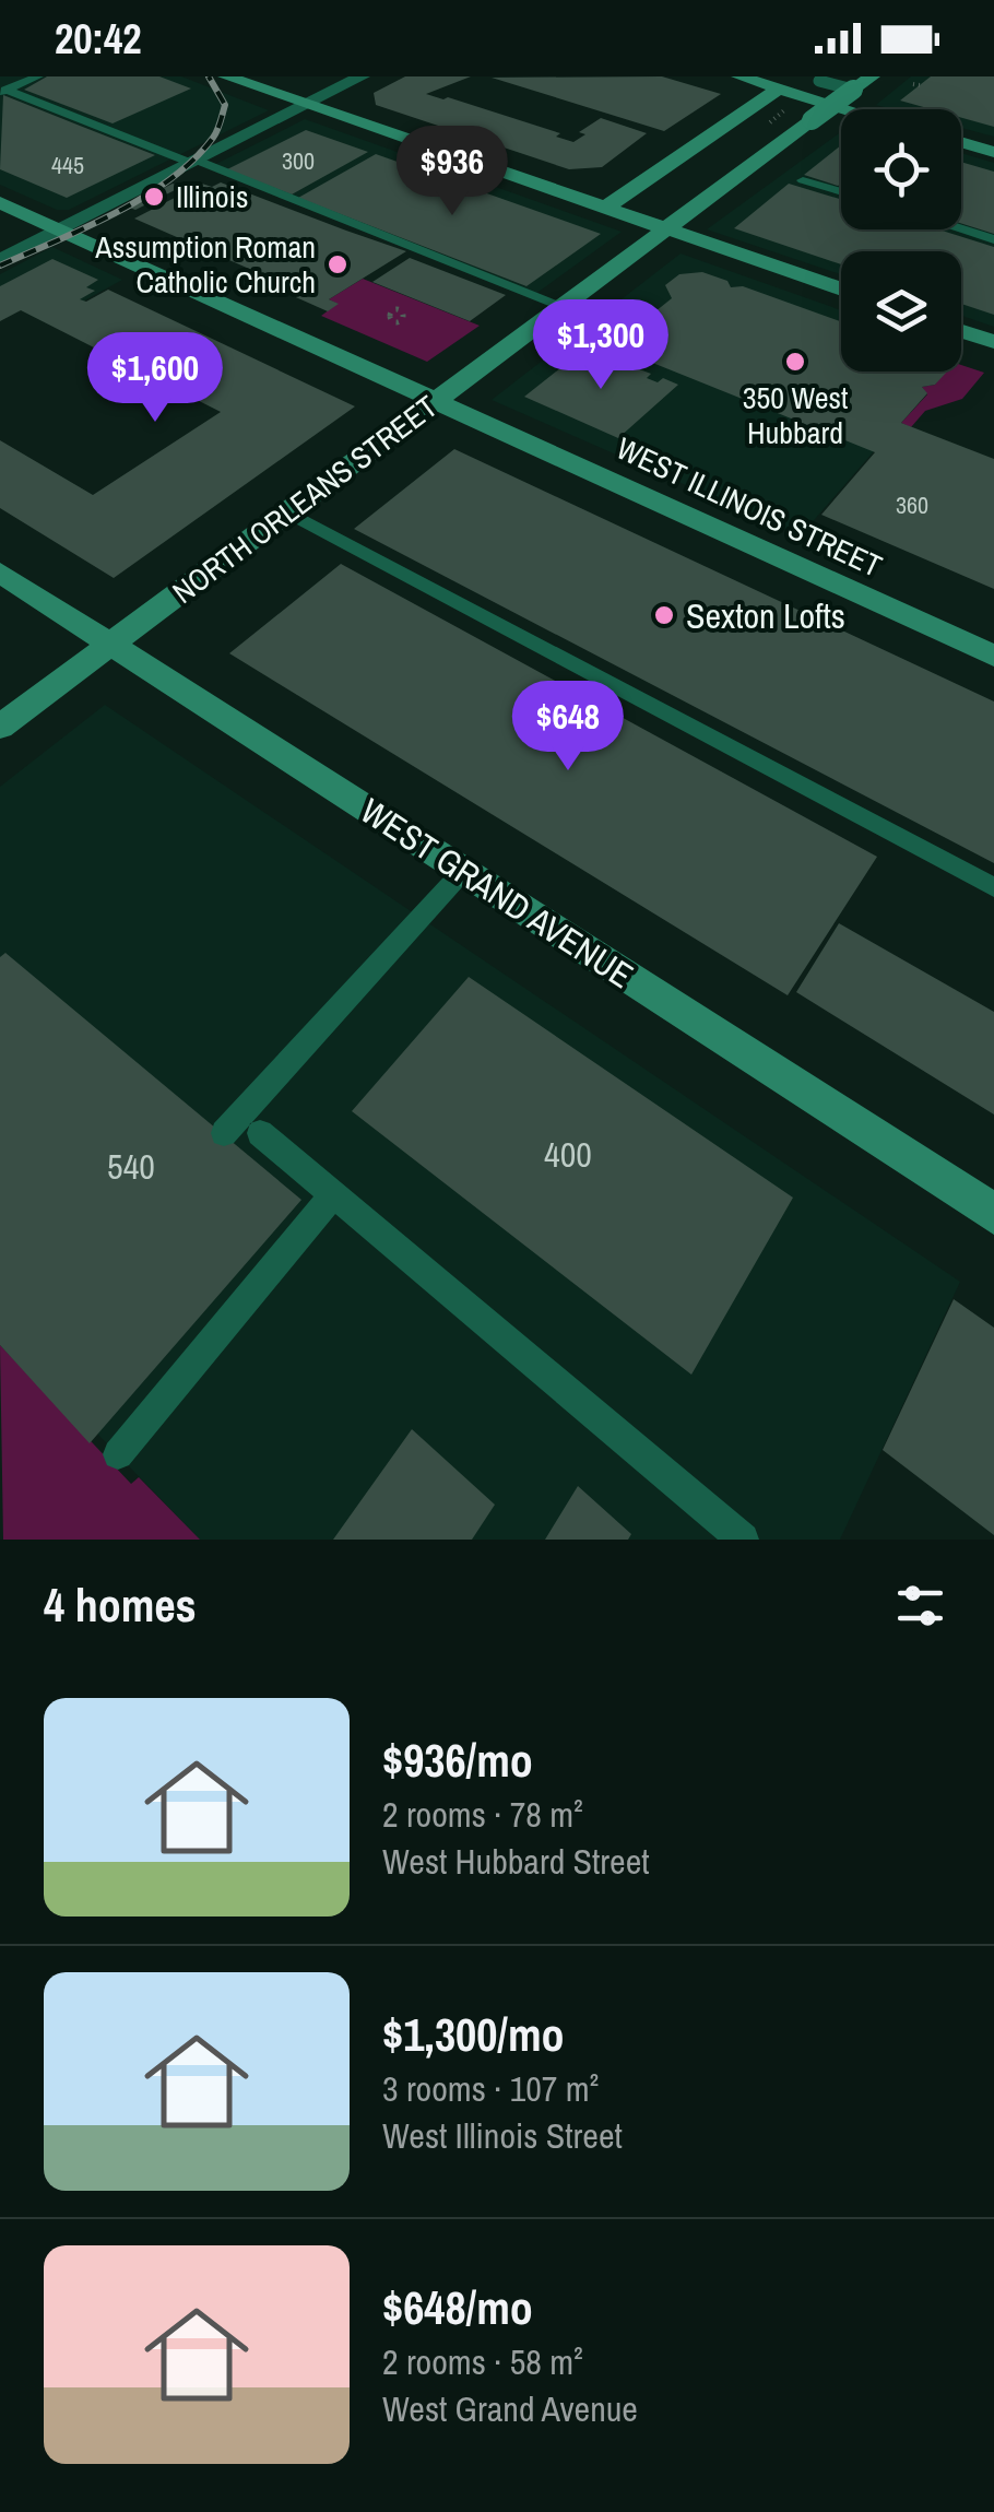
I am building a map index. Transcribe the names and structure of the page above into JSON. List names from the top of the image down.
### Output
{
  "streets": {
    "main road": ["NORTH ORLEANS STREET", "WEST ILLINOIS STREET", "WEST GRAND AVENUE"]
  },
  "crossings": [
    ["NORTH ORLEANS STREET", "WEST ILLINOIS STREET"],
    ["NORTH ORLEANS STREET", "WEST GRAND AVENUE"]
  ],
  "places": [
    "Illinois",
    "Assumption Roman Catholic Church",
    "350 West Hubbard",
    "Sexton Lofts"
  ],
  "house_numbers": [
    "300",
    "445",
    "360",
    "400",
    "540"
  ],
  "page": {
    "status": "20:42",
    "price": [
      "$936",
      "$1,300",
      "$1,600",
      "$648"
    ],
    "heading": "4 homes",
    "list": [
      {
        "name": "$936/mo",
        "note": "2 rooms · 78 m² · West Hubbard Street"
      },
      {
        "name": "$1,300/mo",
        "note": "3 rooms · 107 m² · West Illinois Street"
      },
      {
        "name": "$648/mo",
        "note": "2 rooms · 58 m² · West Grand Avenue"
      }
    ]
  }
}
